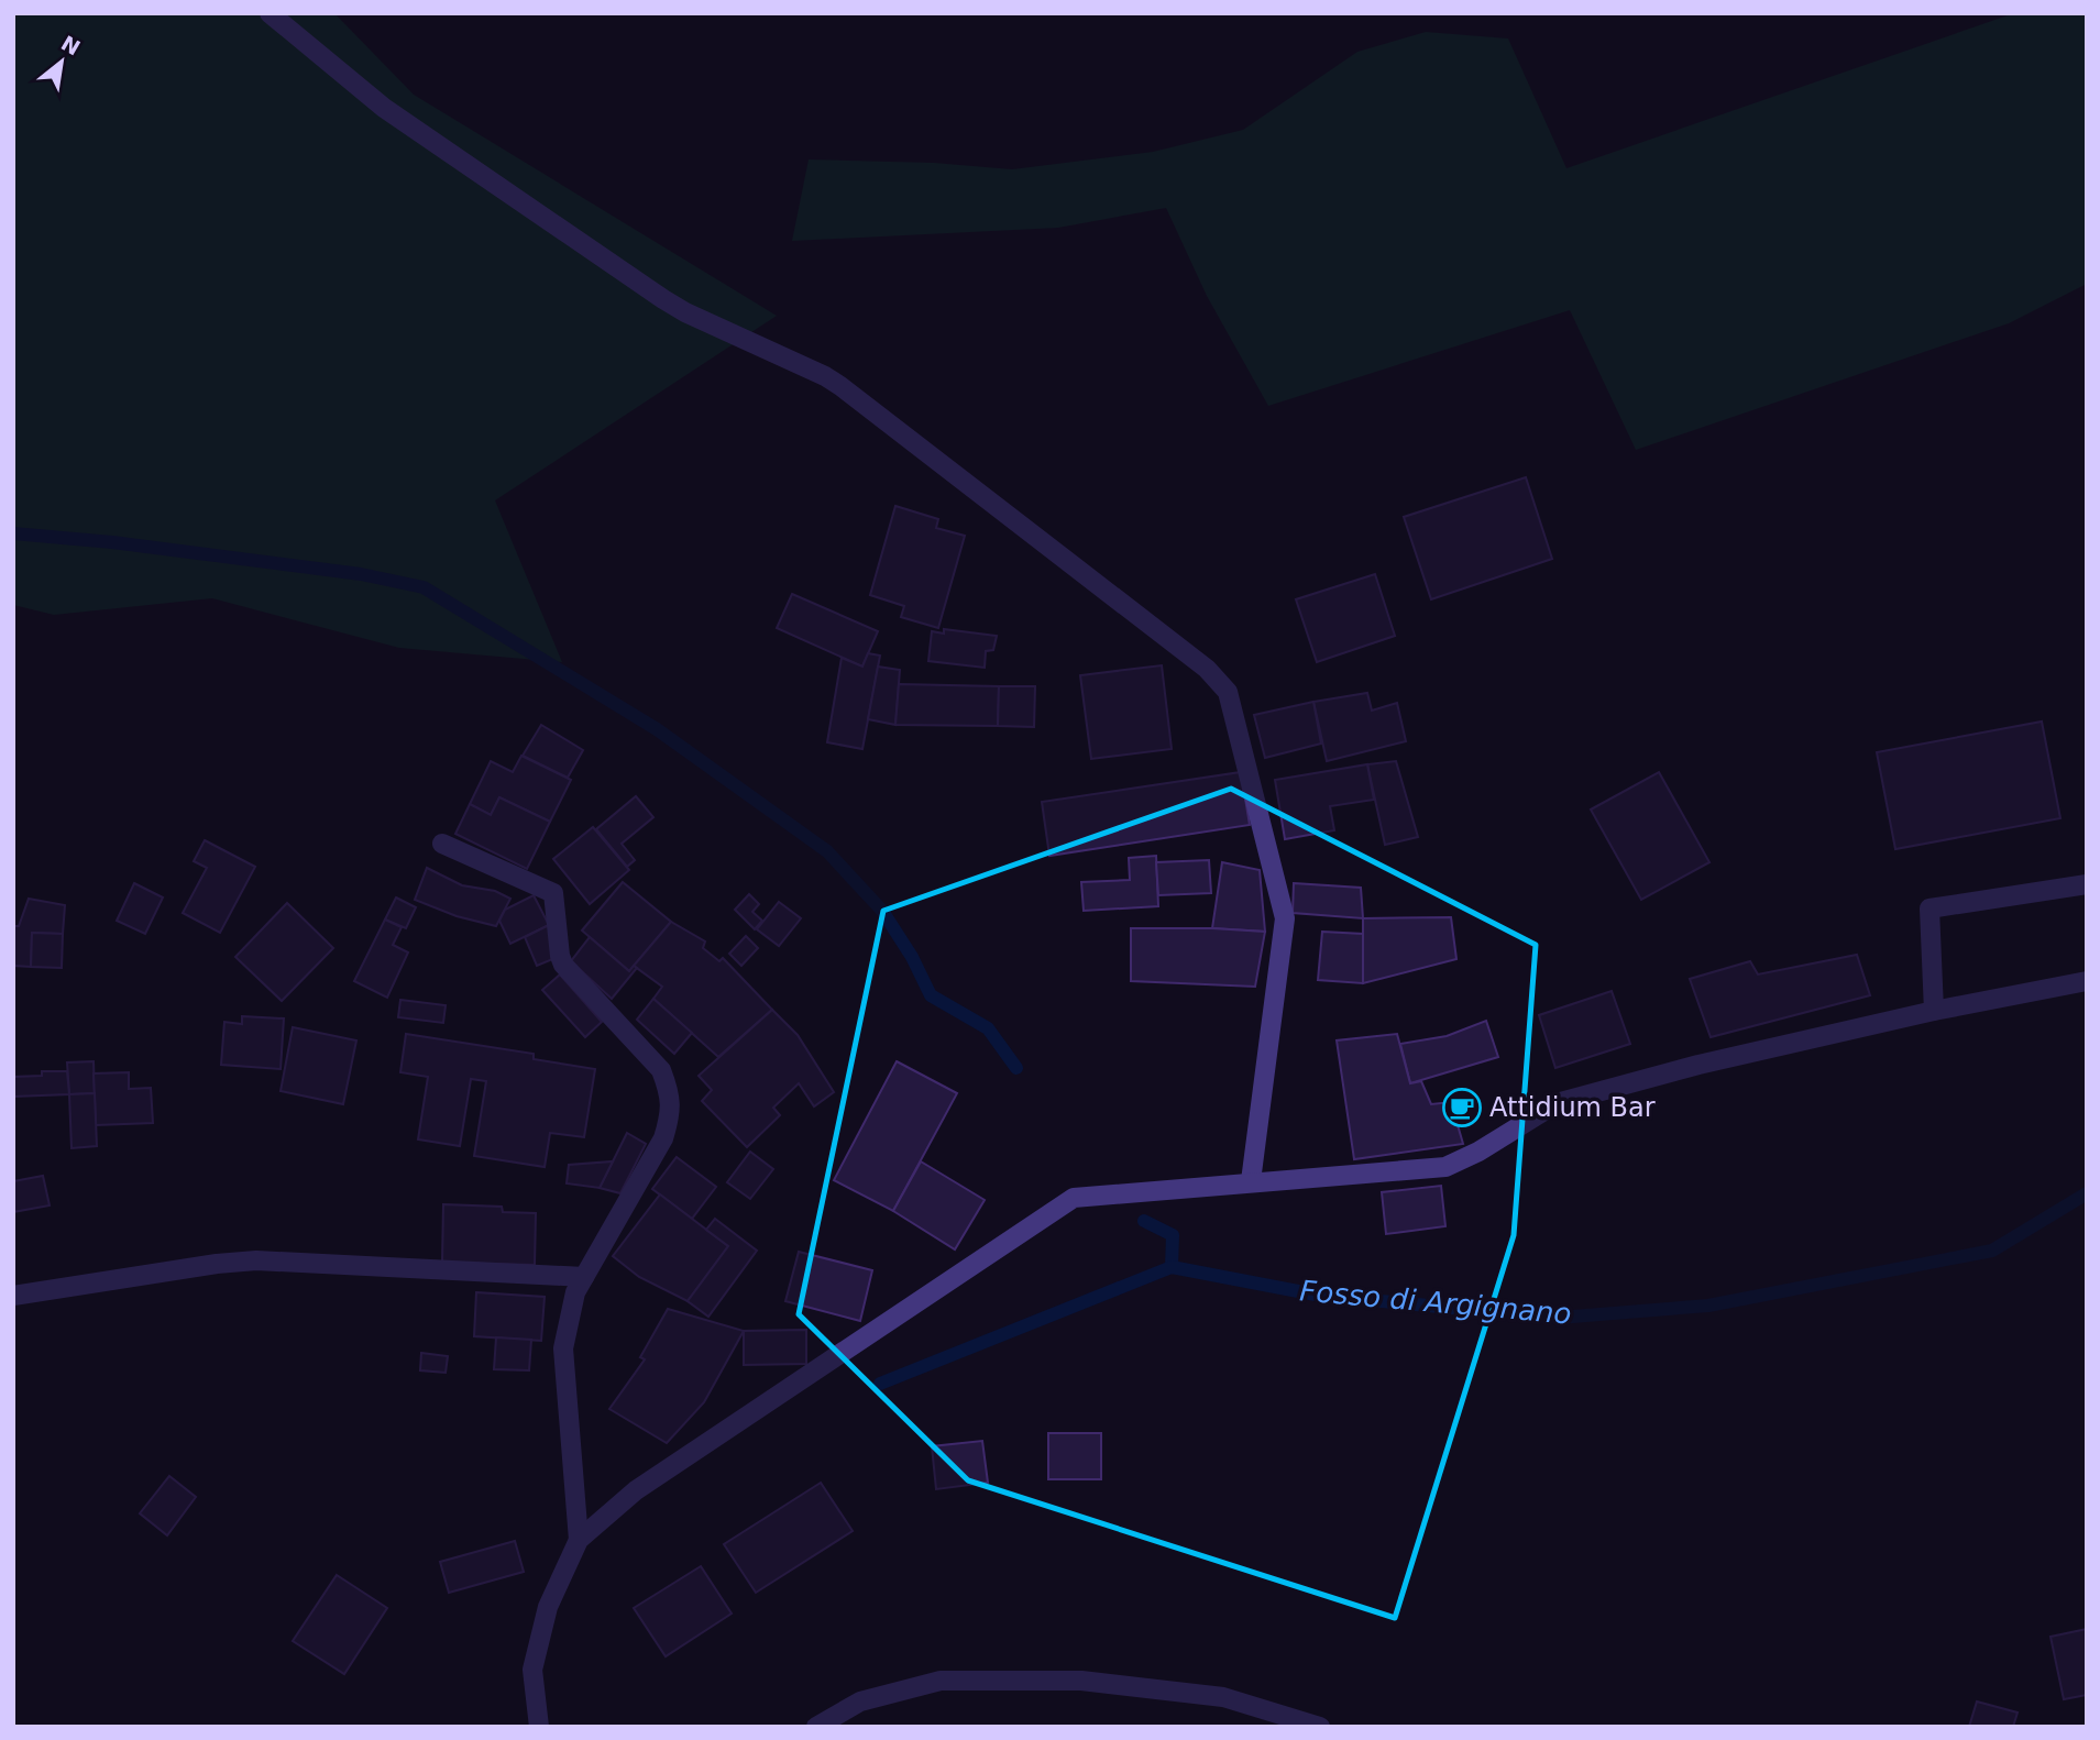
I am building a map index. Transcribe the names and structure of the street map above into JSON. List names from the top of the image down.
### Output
{
  "water": ["Fosso di Argignano"],
  "places": {
    "cafe": ["Attidium Bar"]
  },
  "north": "top right"
}
